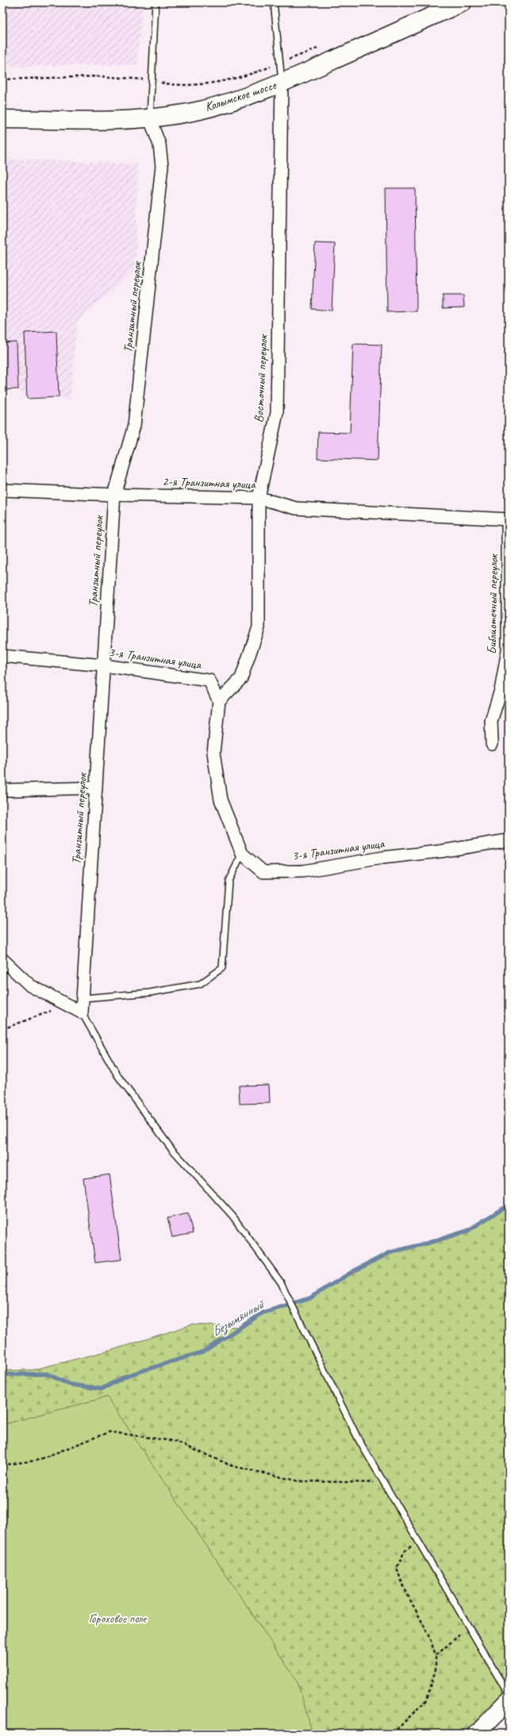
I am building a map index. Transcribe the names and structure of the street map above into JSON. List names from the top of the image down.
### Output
{
  "streets": {
    "highway": ["Колымское шоссе"],
    "street": [
      "Транзитный переулок",
      "Восточный переулок",
      "2-я Транзитная улица",
      "Библиотечный переулок",
      "3-я Транзитная улица"
    ]
  },
  "crossings": [
    ["Колымское шоссе", "Транзитный переулок"],
    ["Колымское шоссе", "Восточный переулок"],
    ["Транзитный переулок", "2-я Транзитная улица"],
    ["Транзитный переулок", "3-я Транзитная улица"],
    ["Восточный переулок", "2-я Транзитная улица"],
    ["Восточный переулок", "3-я Транзитная улица"],
    ["2-я Транзитная улица", "Библиотечный переулок"]
  ],
  "water": ["Безымянный"],
  "parks": ["Гороховое поле"]
}
